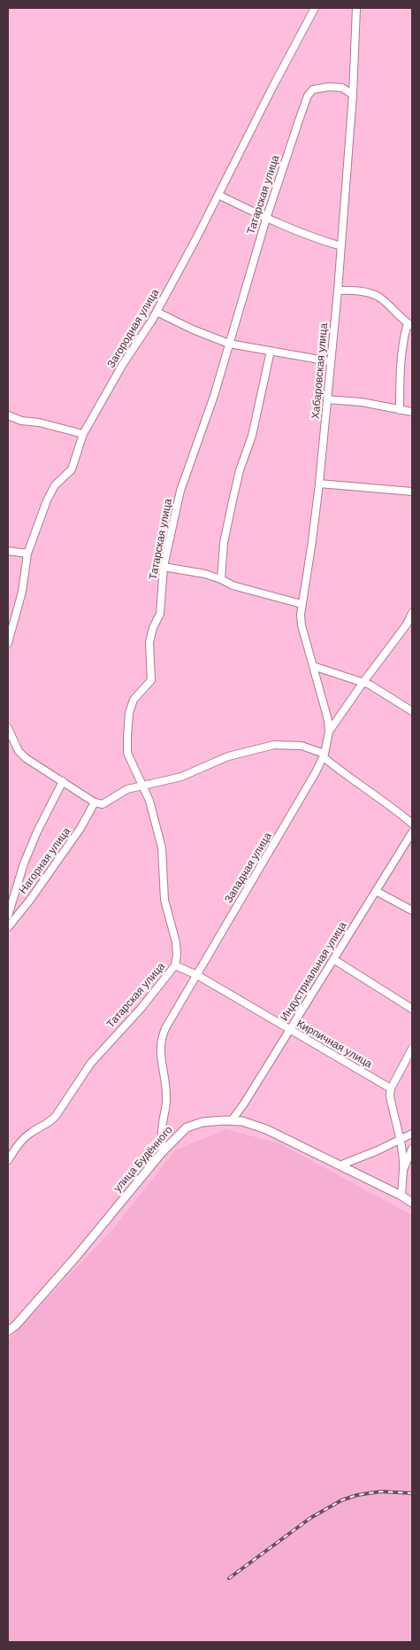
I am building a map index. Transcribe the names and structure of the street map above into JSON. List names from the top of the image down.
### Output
{
  "streets": {
    "street": [
      "Татарская улица",
      "Загородная улица",
      "Хабаровская улица",
      "Нагорная улица",
      "Западная улица",
      "Индустриальная улица",
      "Кирпичная улица",
      "улица Будённого"
    ]
  },
  "crossings": [
    ["Татарская улица", "Хабаровская улица"],
    ["Татарская улица", "Кирпичная улица"],
    ["Хабаровская улица", "Западная улица"],
    ["Западная улица", "Кирпичная улица"],
    ["Западная улица", "улица Будённого"],
    ["Индустриальная улица", "Кирпичная улица"],
    ["Индустриальная улица", "улица Будённого"]
  ]
}
